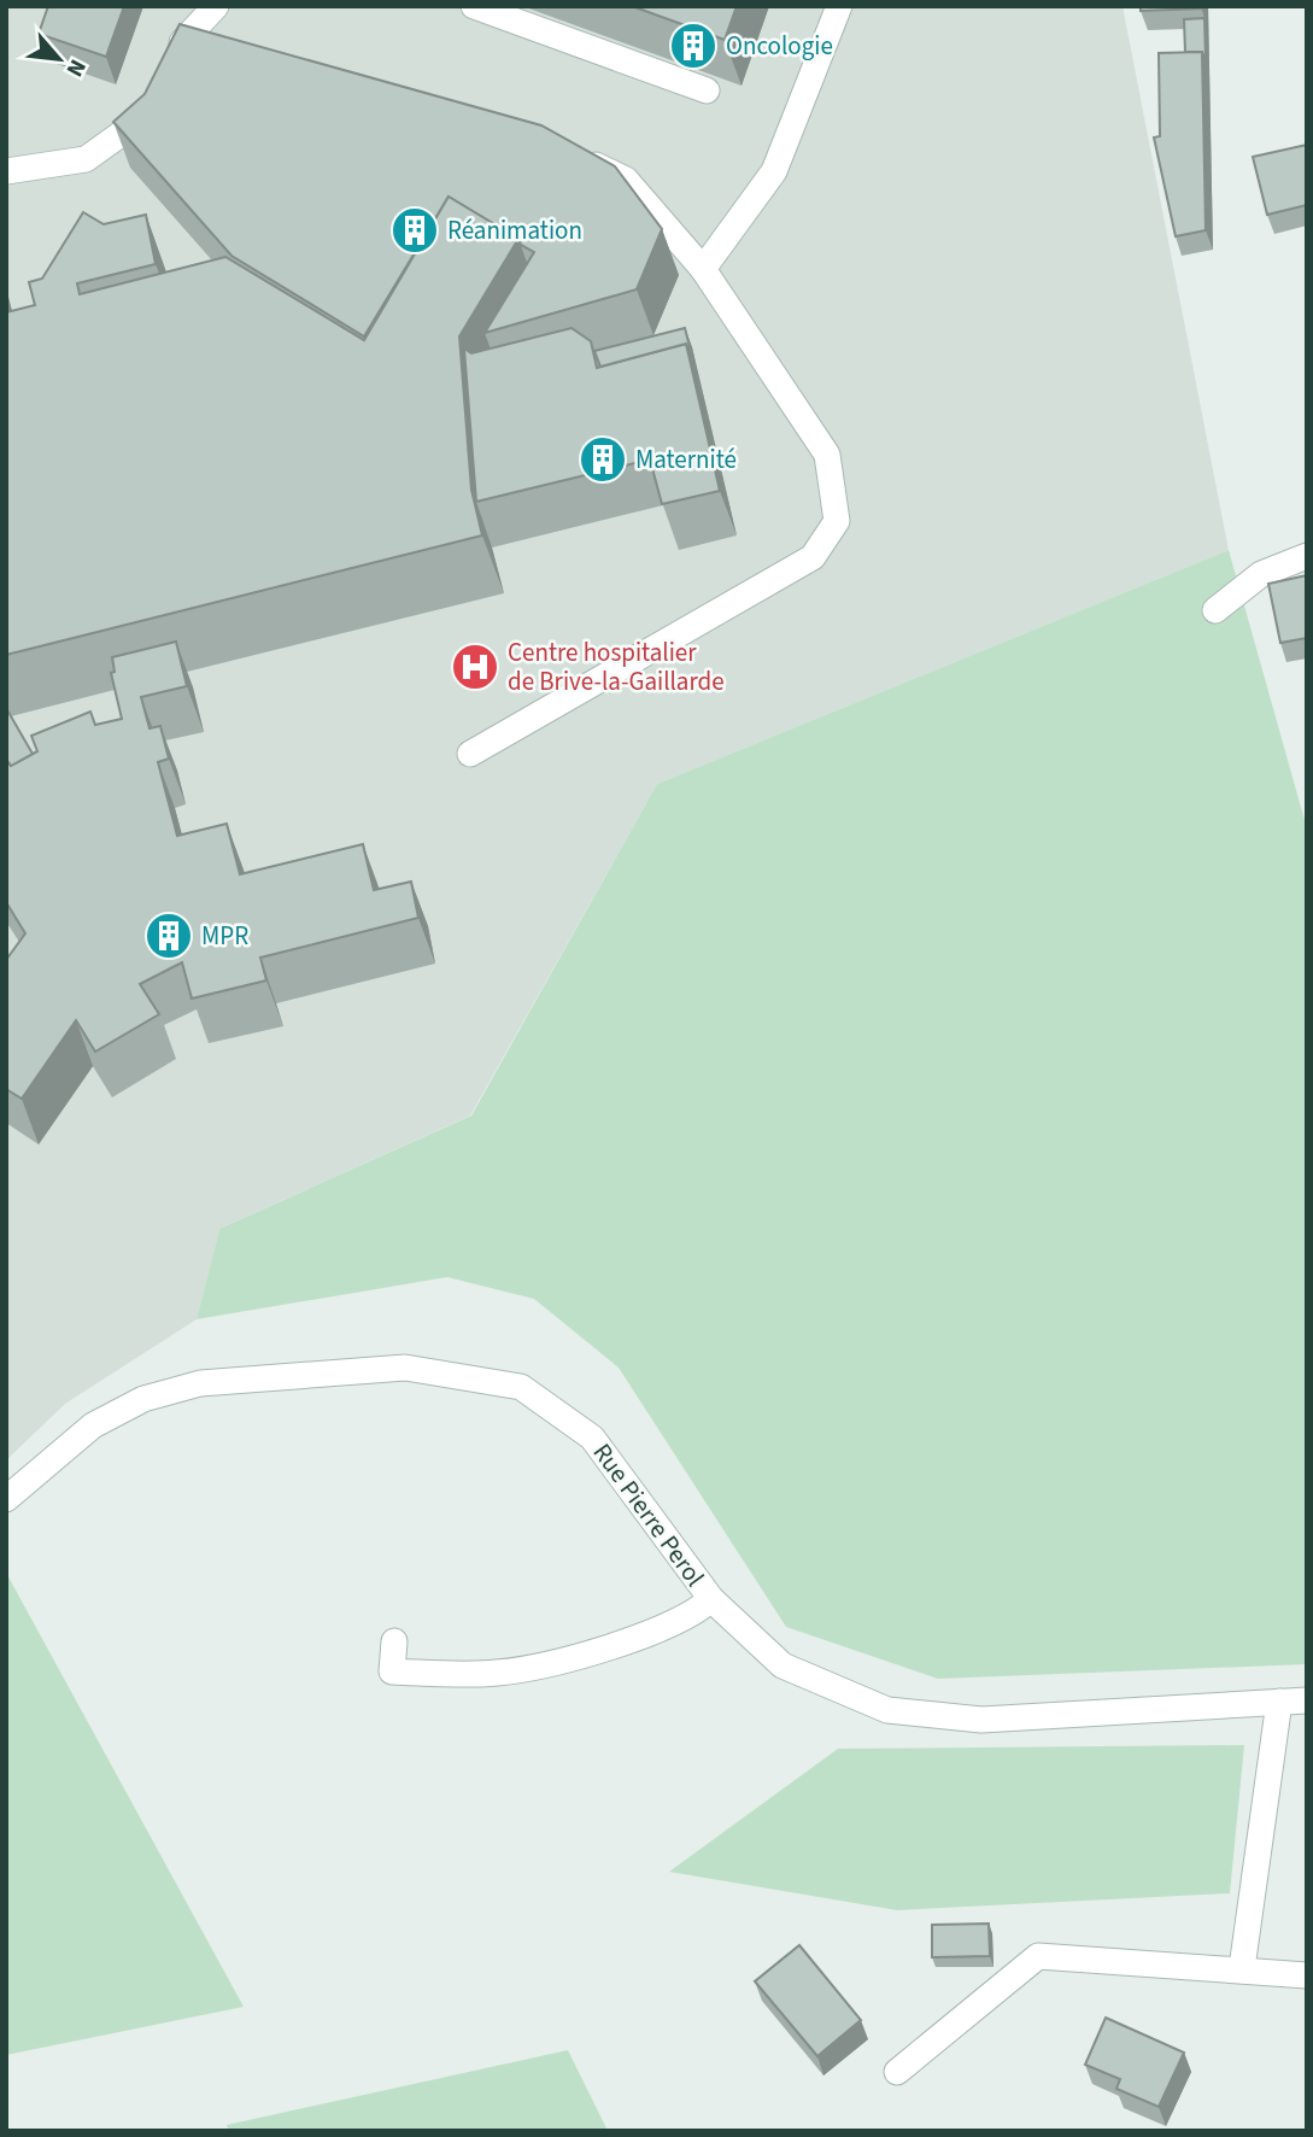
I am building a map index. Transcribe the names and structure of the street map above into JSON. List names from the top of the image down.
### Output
{
  "streets": {
    "street": ["Rue Pierre Perol"]
  },
  "places": {
    "building": [
      "Oncologie",
      "Réanimation",
      "Maternité",
      "MPR"
    ],
    "hospital": ["Centre hospitalier de Brive-la-Gaillarde"]
  },
  "north": "bottom right"
}
